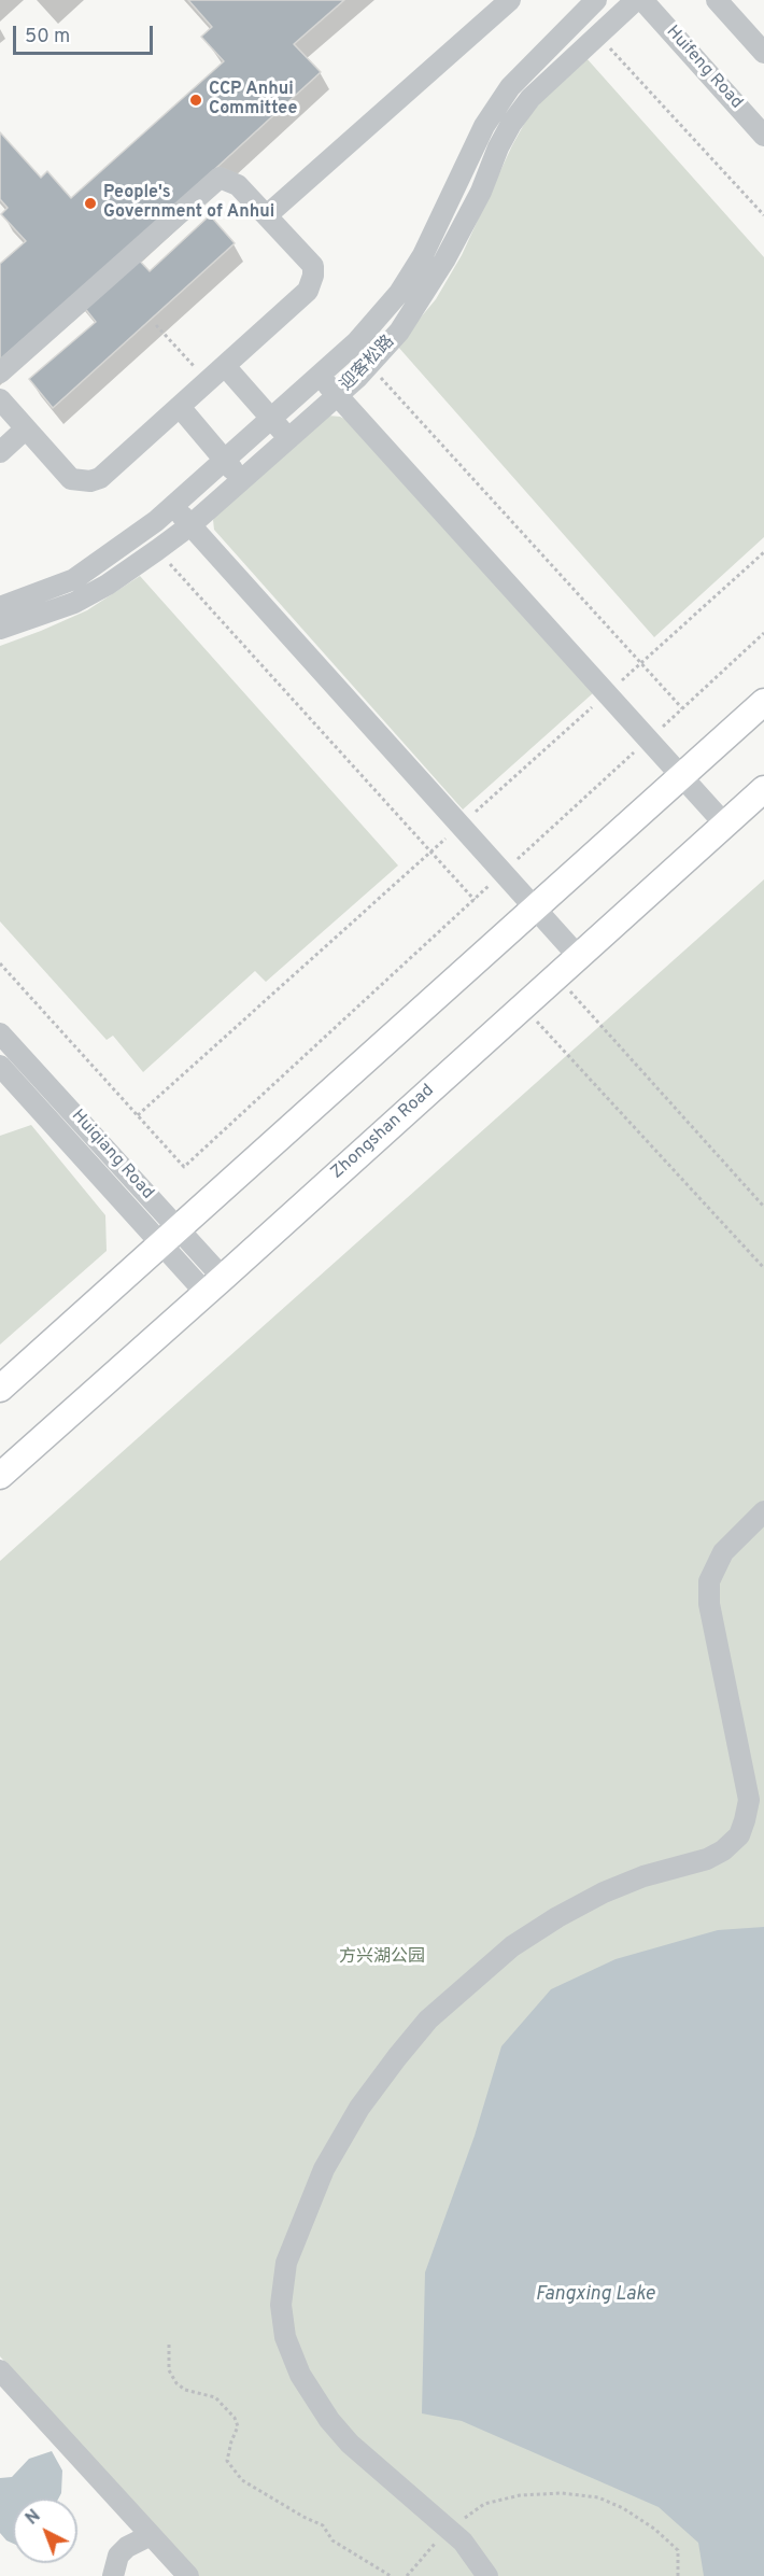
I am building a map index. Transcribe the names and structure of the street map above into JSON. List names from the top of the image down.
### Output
{
  "streets": {
    "main road": ["Zhongshan Road"],
    "street": ["Huifeng Road", "迎客松路", "Huiqiang Road"]
  },
  "crossings": [
    ["Zhongshan Road", "Huiqiang Road"]
  ],
  "water": ["Fangxing Lake"],
  "parks": ["方兴湖公园"],
  "places": ["CCP Anhui Committee", "People's Government of Anhui"],
  "scale_bar": "50 m",
  "north": "top left"
}
